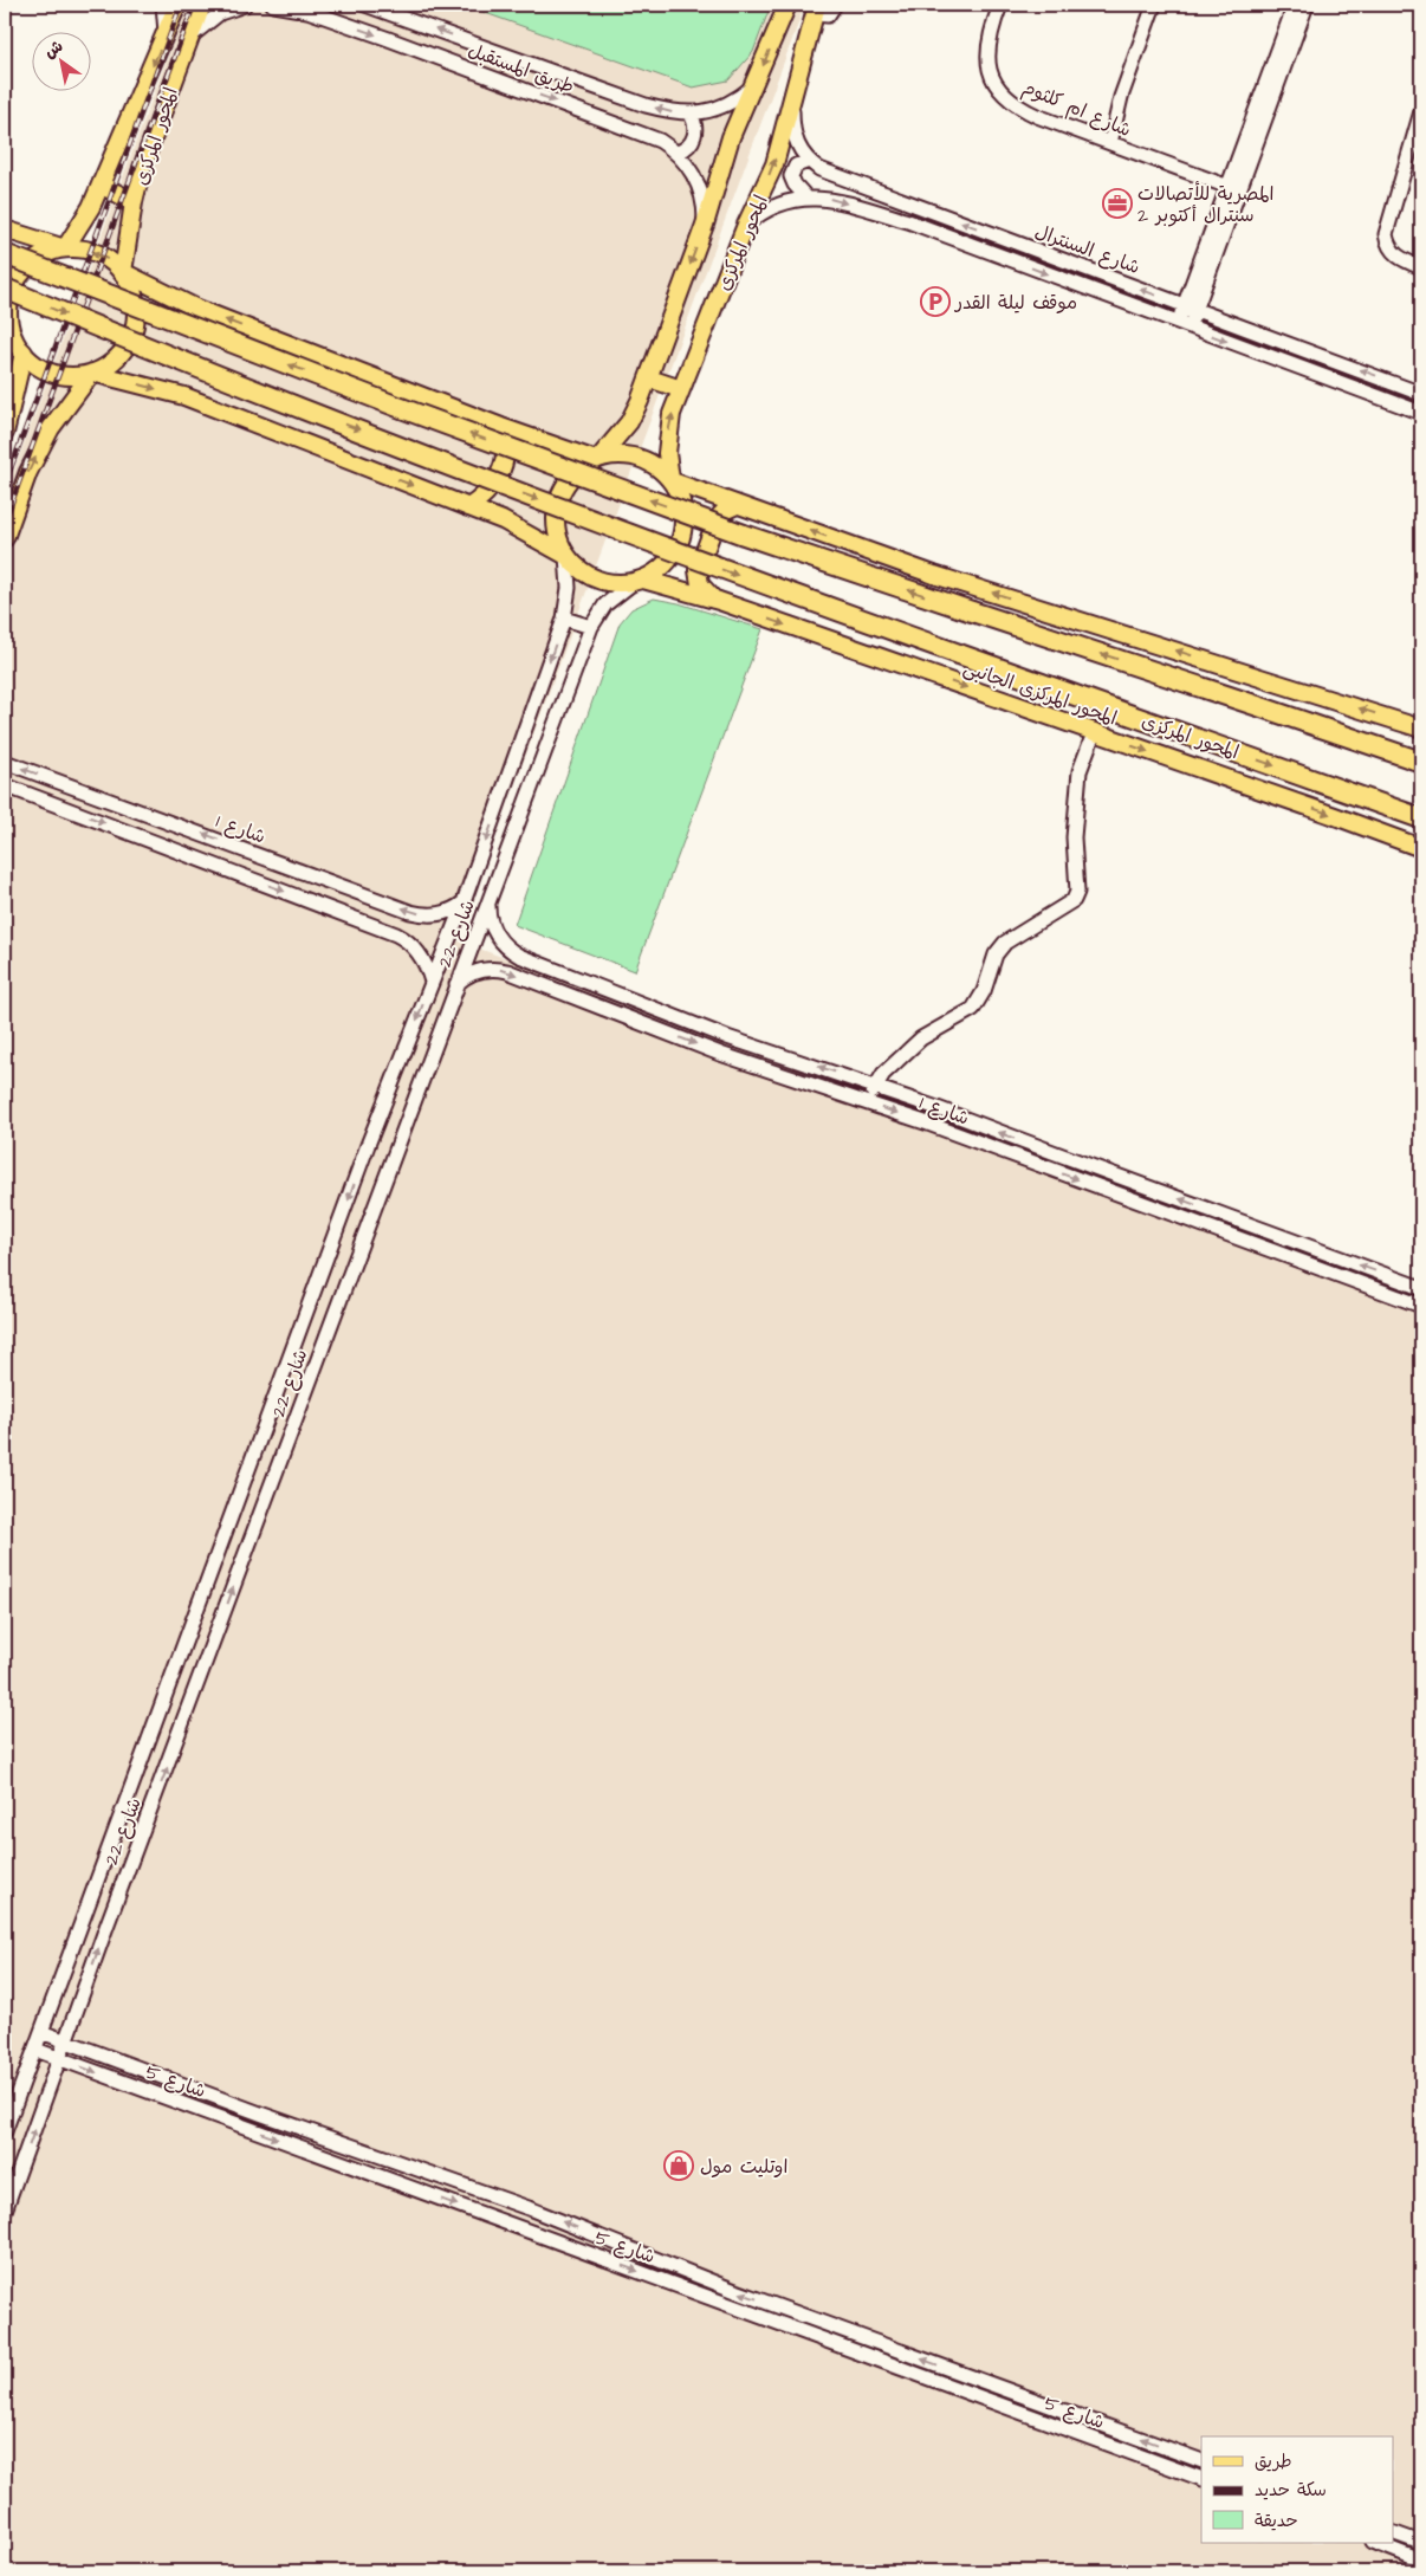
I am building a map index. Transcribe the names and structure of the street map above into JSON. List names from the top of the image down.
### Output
{
  "streets": {
    "highway": ["المحور المركزى"],
    "main road": ["المحور المركزى الجانبى"],
    "street": [
      "طريق المستقبل",
      "شارع ام كلثوم",
      "شارع السنترال",
      "شارع 1",
      "شارع 22",
      "شارع 5"
    ]
  },
  "crossings": [
    ["طريق المستقبل", "المحور المركزى"],
    ["المحور المركزى", "شارع السنترال"],
    ["المحور المركزى", "المحور المركزى الجانبى"],
    ["المحور المركزى", "شارع 22"],
    ["المحور المركزى الجانبى", "شارع 22"],
    ["شارع 1", "شارع 22"],
    ["شارع 22", "شارع 5"]
  ],
  "places": {
    "office": ["المصرية للأتصالات سنترال أكتوبر 2"],
    "parking": ["موقف ليلة القدر"],
    "shop": ["اوتليت مول"]
  },
  "legend": ["طريق", "سكة حديد", "حديقة"],
  "north": "top left"
}
